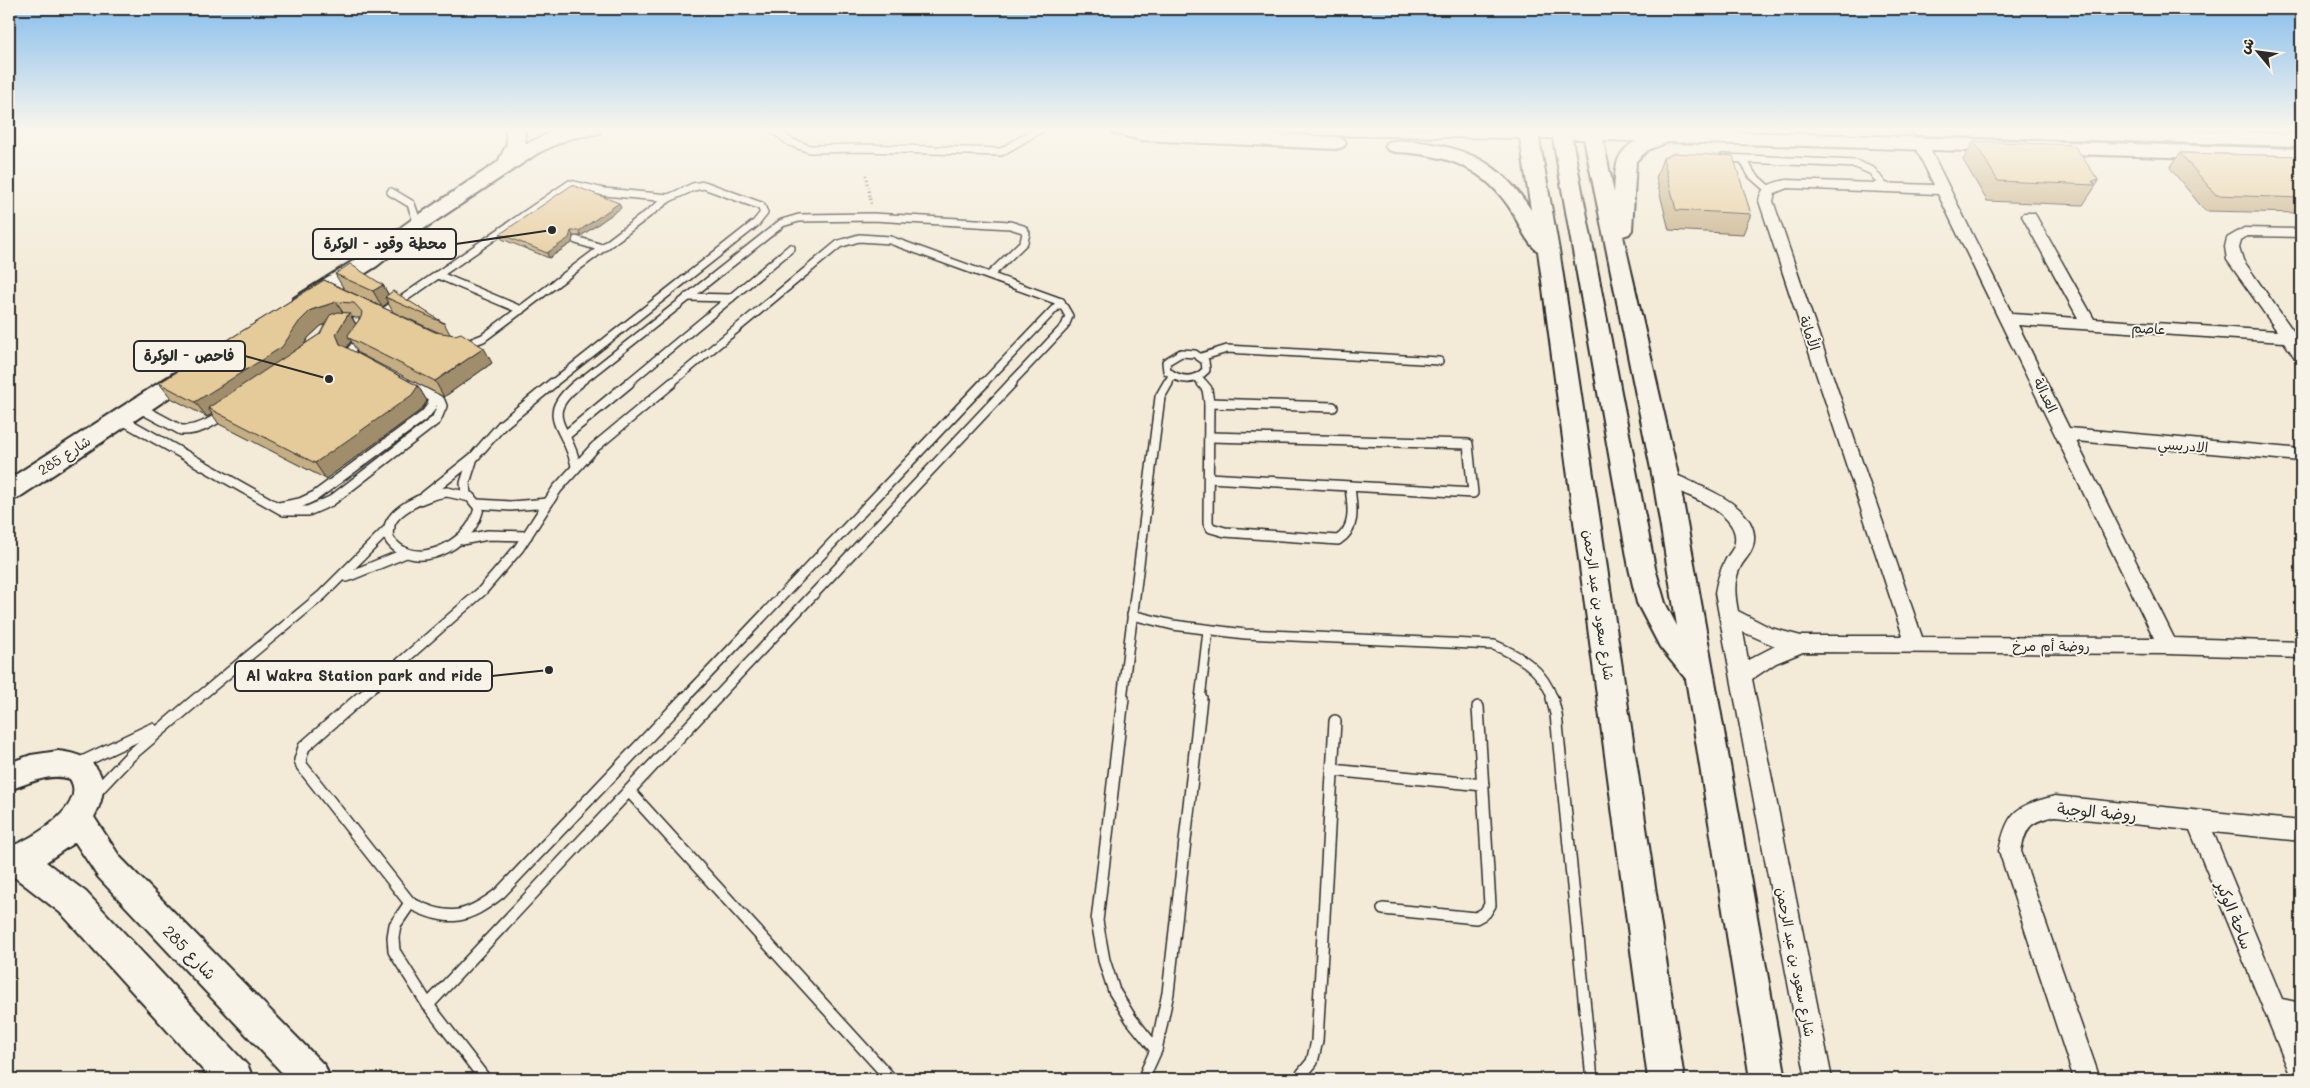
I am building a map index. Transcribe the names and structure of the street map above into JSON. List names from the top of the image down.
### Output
{
  "streets": {
    "main road": ["شارع 285", "شارع سعود بن عبد الرحمن"],
    "street": [
      "عاصم",
      "الأمانة",
      "العدالة",
      "الادريسي",
      "روضة أم مرخ",
      "روضة الوجبة",
      "ساحة الوكير"
    ]
  },
  "crossings": [
    ["عاصم", "العدالة"],
    ["الأمانة", "روضة أم مرخ"],
    ["العدالة", "الادريسي"],
    ["العدالة", "روضة أم مرخ"],
    ["شارع سعود بن عبد الرحمن", "روضة أم مرخ"],
    ["روضة الوجبة", "ساحة الوكير"]
  ],
  "places": ["محطة وقود - الوكرة", "فاحص - الوكرة", "Al Wakra Station park and ride"],
  "north": "top left"
}
